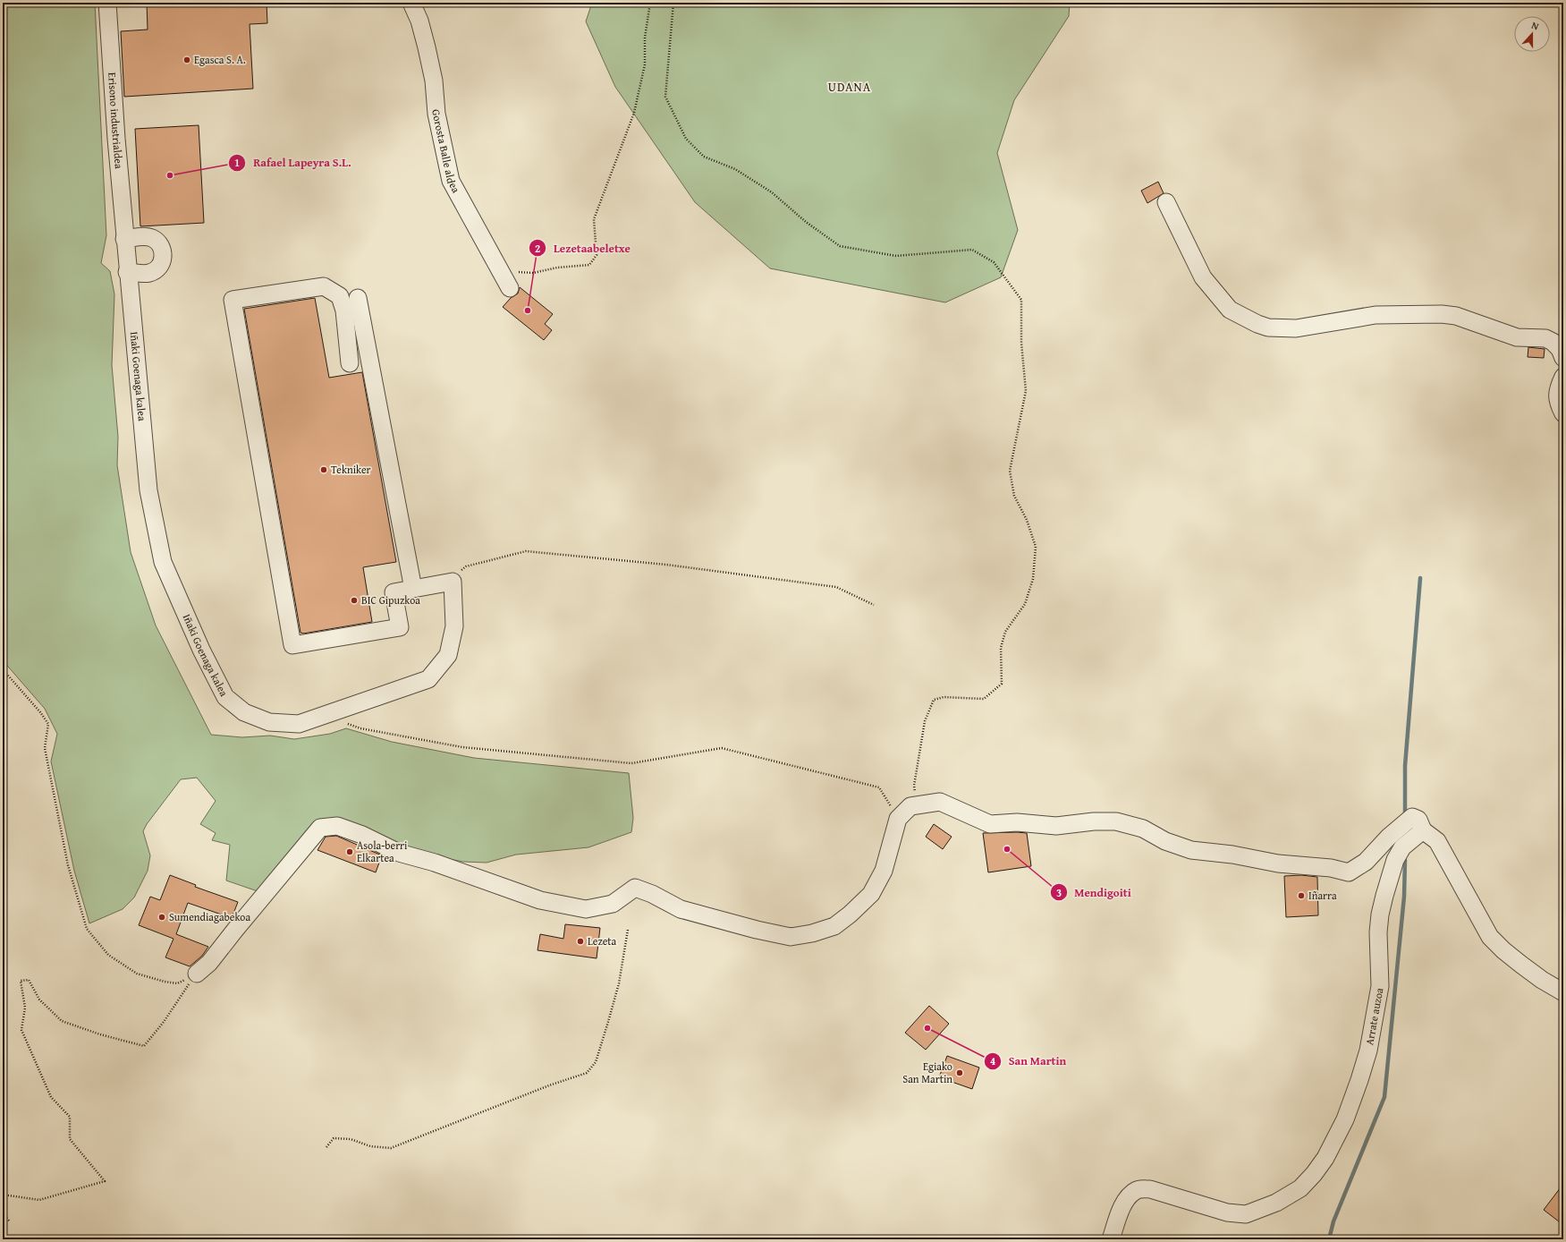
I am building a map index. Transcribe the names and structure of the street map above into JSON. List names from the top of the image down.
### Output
{
  "streets": {
    "street": [
      "Erisono industrialdea",
      "Gorosta Balle aldea",
      "Iñaki Goenaga kalea",
      "Arrate auzoa"
    ]
  },
  "crossings": [
    ["Erisono industrialdea", "Iñaki Goenaga kalea"]
  ],
  "districts": ["UDANA"],
  "places": [
    "Egasca S. A.",
    "Rafael Lapeyra S.L.",
    "Lezetaabeletxe",
    "Tekniker",
    "BIC Gipuzkoa",
    "Mendigoiti",
    "Asola-berri Elkartea",
    "Iñarra",
    "Sumendiagabekoa",
    "Lezeta",
    "San Martin",
    "Egiako San Martin"
  ],
  "north": "top"
}
